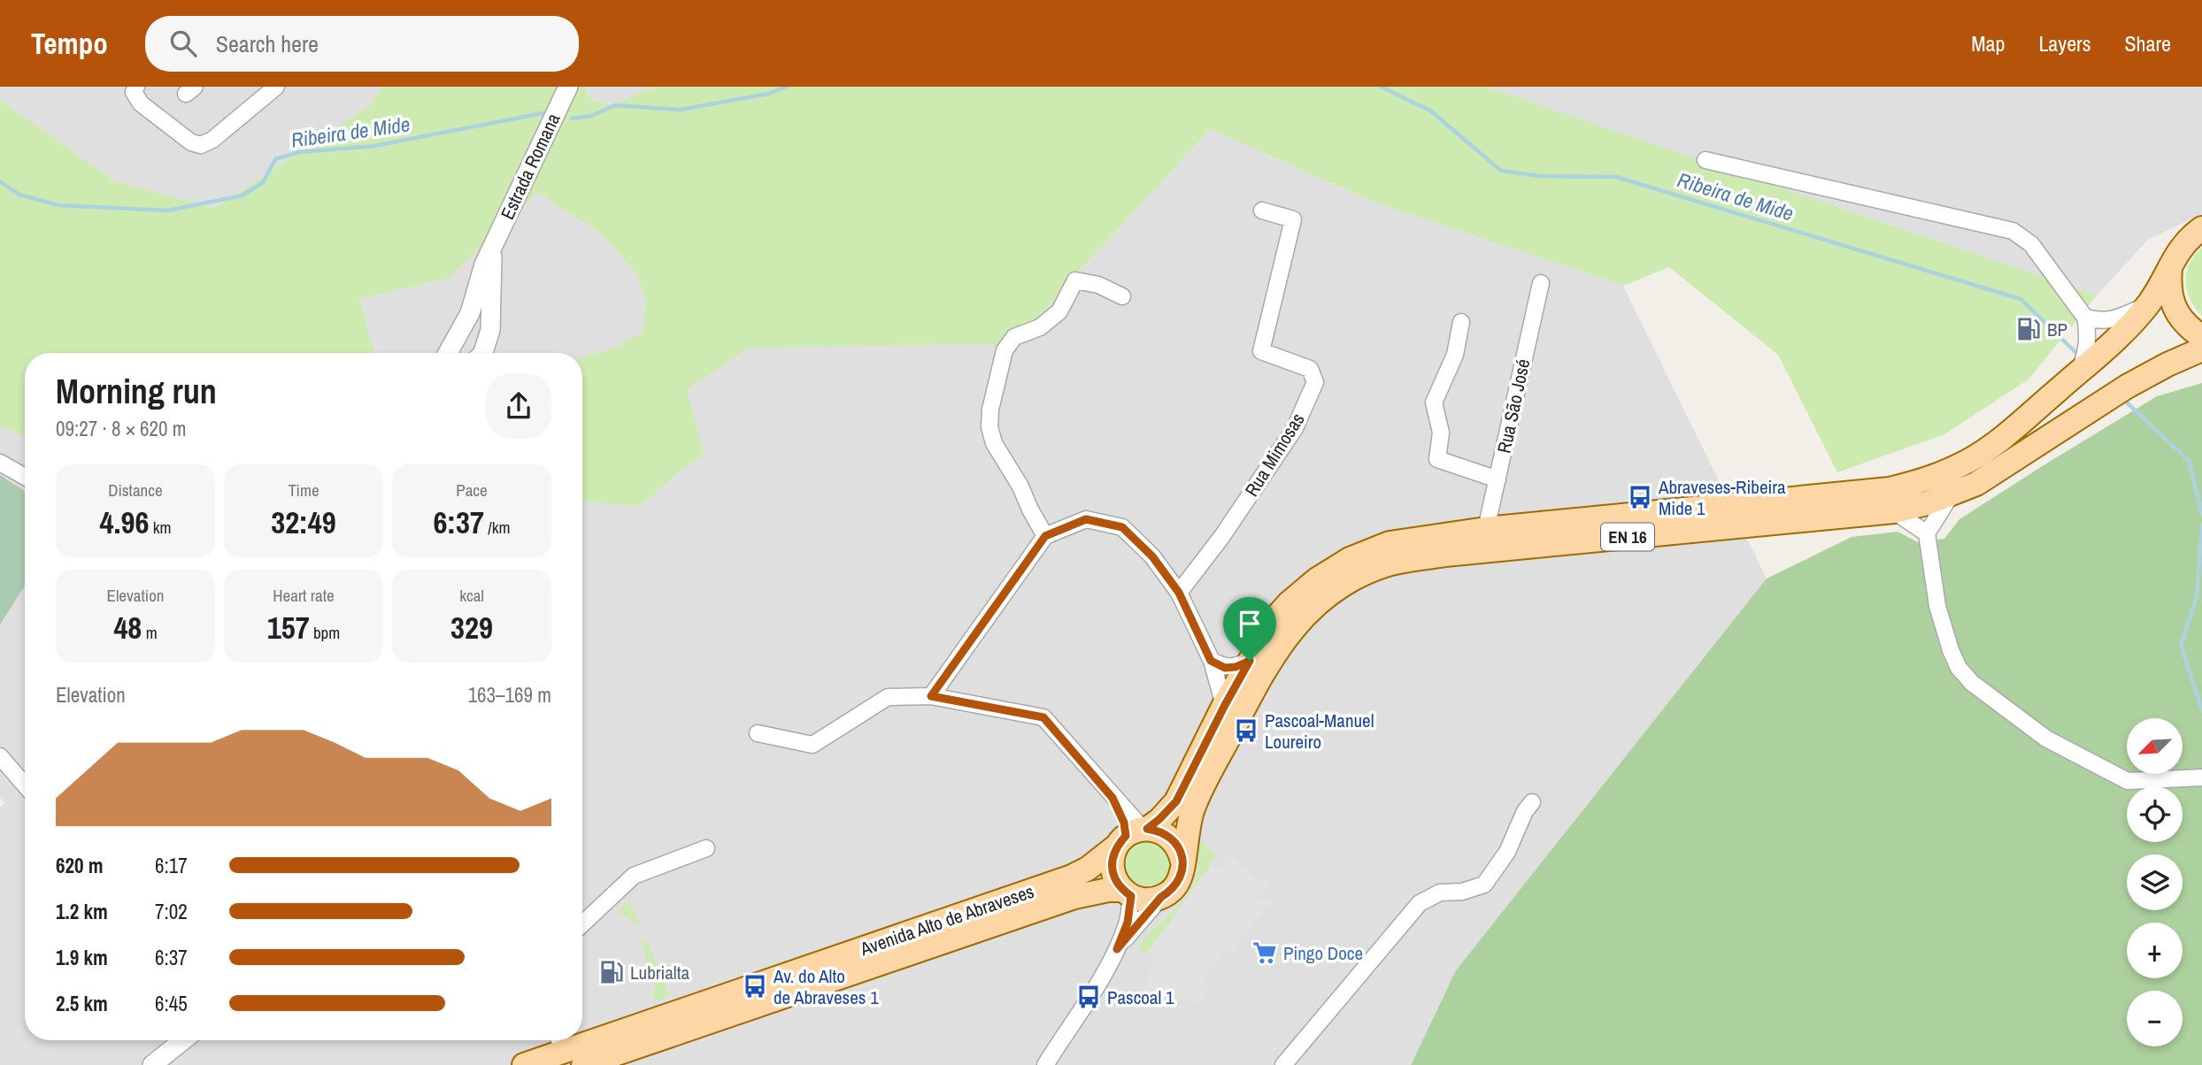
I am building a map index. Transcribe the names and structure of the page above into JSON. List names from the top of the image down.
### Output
{
  "streets": {
    "main road": ["EN 16", "Avenida Alto de Abraveses"],
    "street": ["Estrada Romana", "Rua São José", "Rua Mimosas"]
  },
  "crossings": [
    ["Rua São José", "EN 16"],
    ["EN 16", "Avenida Alto de Abraveses"]
  ],
  "water": ["Ribeira de Mide"],
  "places": {
    "fuel station": ["BP", "Lubrialta"],
    "bus stop": [
      "Abraveses-Ribeira Mide 1",
      "Pascoal-Manuel Loureiro",
      "Av. do Alto de Abraveses 1",
      "Pascoal 1"
    ],
    "supermarket": ["Pingo Doce"]
  },
  "north": "bottom left",
  "page": {
    "header": "Tempo",
    "search": "Search here",
    "nav": ["Map", "Layers", "Share"],
    "heading": ["Morning run", "09:27 · 8 × 620 m"],
    "stats": [
      ["Distance", "4.96 km"],
      ["Time", "32:49"],
      ["Pace", "6:37 /km"],
      ["Elevation", "48 m"],
      ["Heart rate", "157 bpm"],
      ["kcal", "329"]
    ],
    "chart": ["Elevation", "163–169 m"],
    "map_buttons": ["+", "−"],
    "list": [
      {
        "name": "620 m",
        "note": "6:17"
      },
      {
        "name": "1.2 km",
        "note": "7:02"
      },
      {
        "name": "1.9 km",
        "note": "6:37"
      },
      {
        "name": "2.5 km",
        "note": "6:45"
      }
    ]
  }
}
